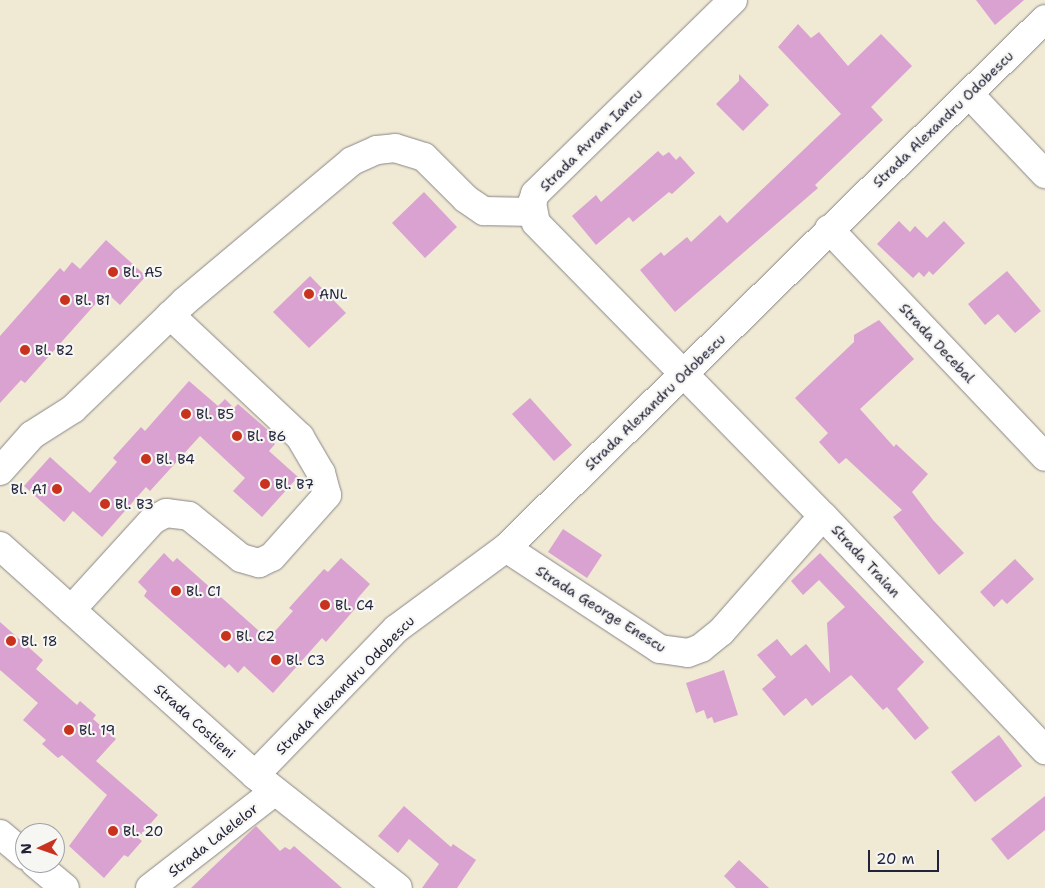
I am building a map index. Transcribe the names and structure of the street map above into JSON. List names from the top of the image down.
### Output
{
  "streets": {
    "street": [
      "Strada Alexandru Odobescu",
      "Strada Avram Iancu",
      "Strada Decebal",
      "Strada Traian",
      "Strada George Enescu",
      "Strada Costieni",
      "Strada Lalelelor"
    ]
  },
  "crossings": [
    ["Strada Alexandru Odobescu", "Strada Decebal"],
    ["Strada Alexandru Odobescu", "Strada Traian"],
    ["Strada Alexandru Odobescu", "Strada George Enescu"],
    ["Strada Alexandru Odobescu", "Strada Costieni"],
    ["Strada Alexandru Odobescu", "Strada Lalelelor"],
    ["Strada Traian", "Strada George Enescu"],
    ["Strada Costieni", "Strada Lalelelor"]
  ],
  "places": [
    "Bl. A5",
    "ANL",
    "Bl. B1",
    "Bl. B2",
    "Bl. B5",
    "Bl. B6",
    "Bl. B4",
    "Bl. B7",
    "Bl. A1",
    "Bl. B3",
    "Bl. C1",
    "Bl. C4",
    "Bl. C2",
    "Bl. 18",
    "Bl. C3",
    "Bl. 19",
    "Bl. 20"
  ],
  "scale_bar": "20 m",
  "north": "left"
}
